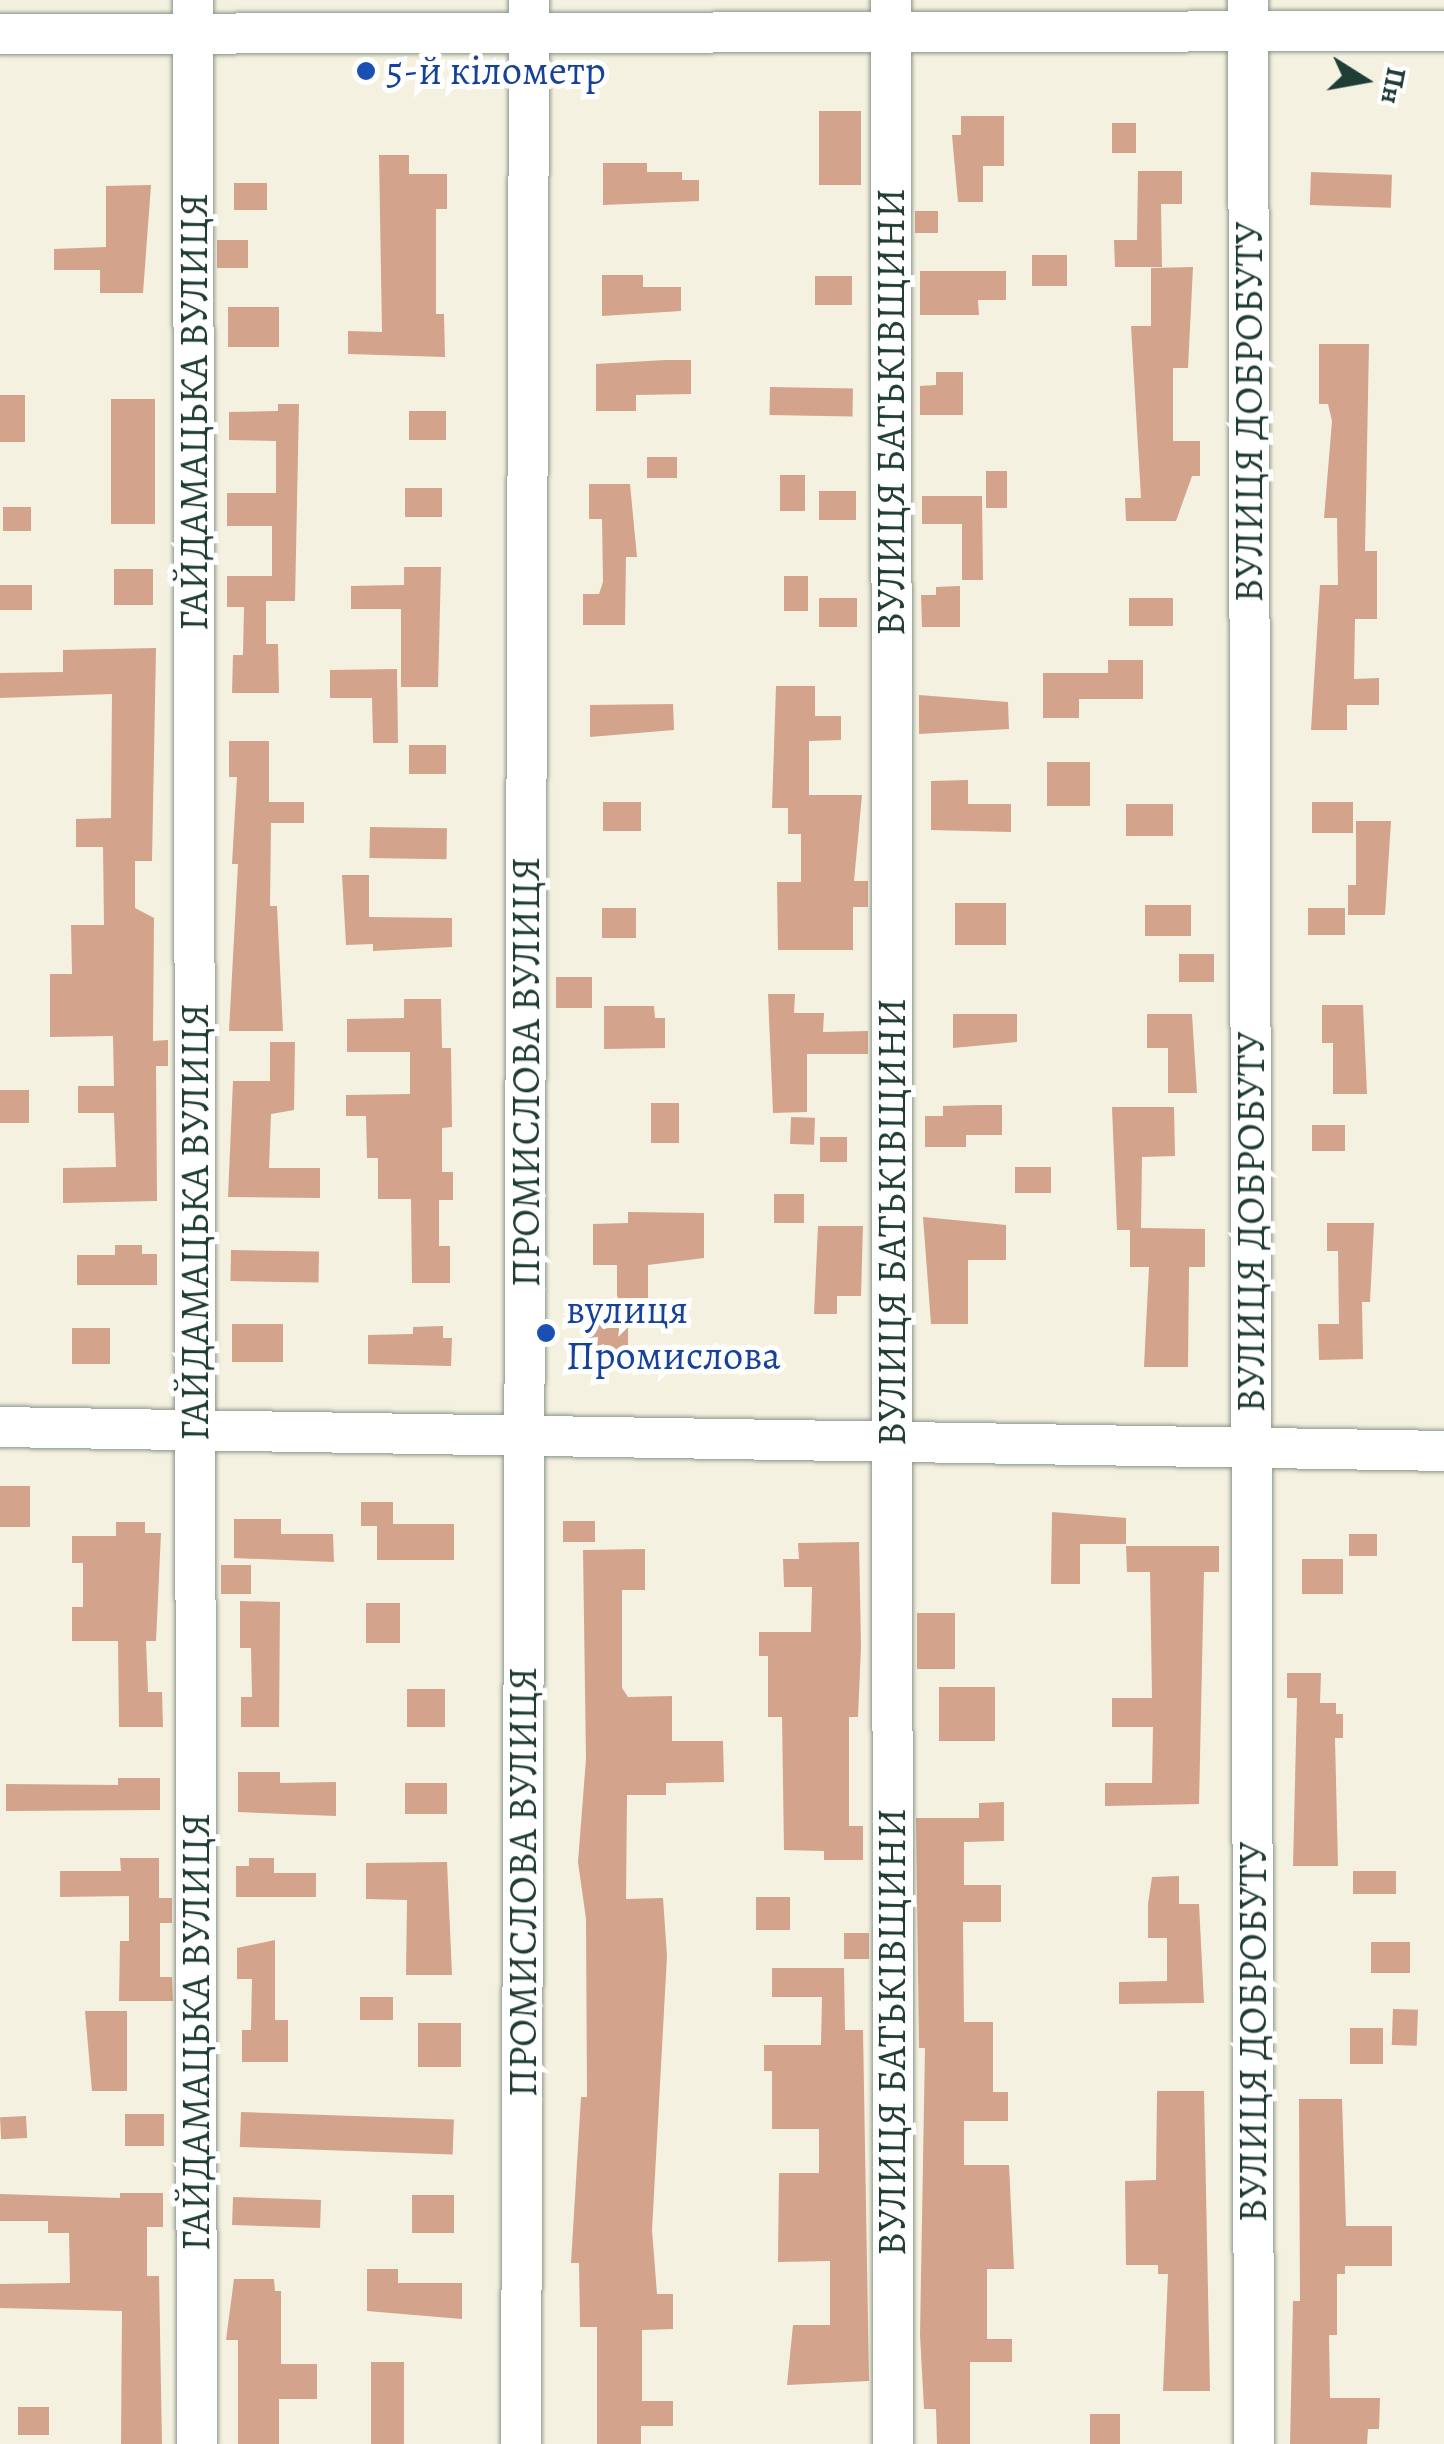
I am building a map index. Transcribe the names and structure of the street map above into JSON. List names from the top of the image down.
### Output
{
  "streets": {
    "street": [
      "ГАЙДАМАЦЬКА ВУЛИЦЯ",
      "ВУЛИЦЯ БАТЬКІВЩИНИ",
      "ВУЛИЦЯ ДОБРОБУТУ",
      "ПРОМИСЛОВА ВУЛИЦЯ"
    ]
  },
  "places": ["5-й кілометр", "вулиця Промислова"],
  "north": "right"
}
